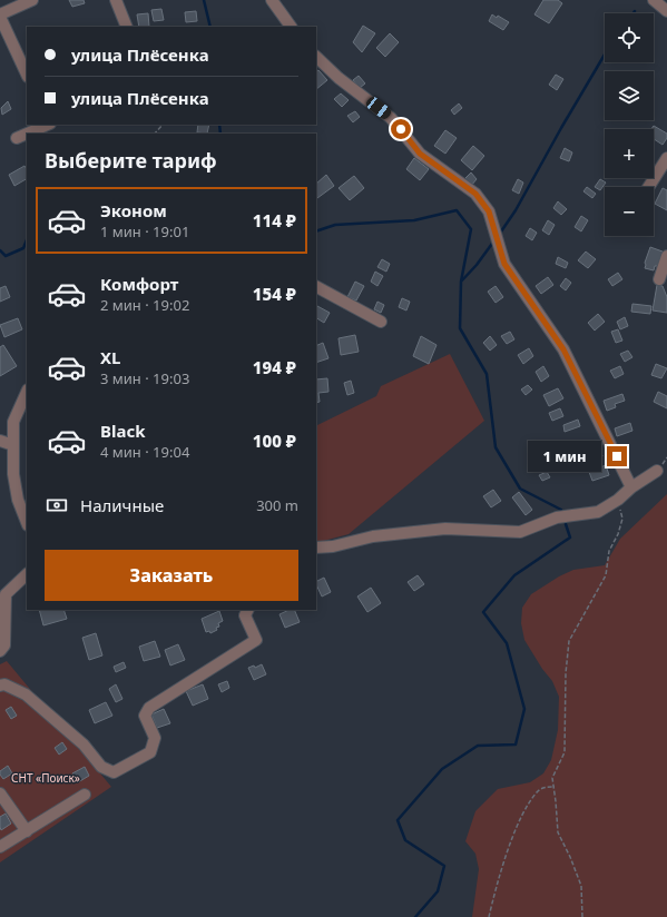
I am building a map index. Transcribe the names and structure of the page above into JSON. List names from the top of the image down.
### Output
{
  "parks": ["СНТ «Поиск»"],
  "page": {
    "map_buttons": ["+", "−"],
    "banner": ["улица Плёсенка", "улица Плёсенка"],
    "heading": "Выберите тариф",
    "list": [
      {
        "name": "Эконом",
        "note": "1 мин · 19:01",
        "value": "114 ₽"
      },
      {
        "name": "Комфорт",
        "note": "2 мин · 19:02",
        "value": "154 ₽"
      },
      {
        "name": "XL",
        "note": "3 мин · 19:03",
        "value": "194 ₽"
      },
      {
        "name": "Black",
        "note": "4 мин · 19:04",
        "value": "100 ₽"
      }
    ],
    "bubble": "1 мин",
    "pay": ["Наличные", "300 m"],
    "buttons": "Заказать"
  }
}
